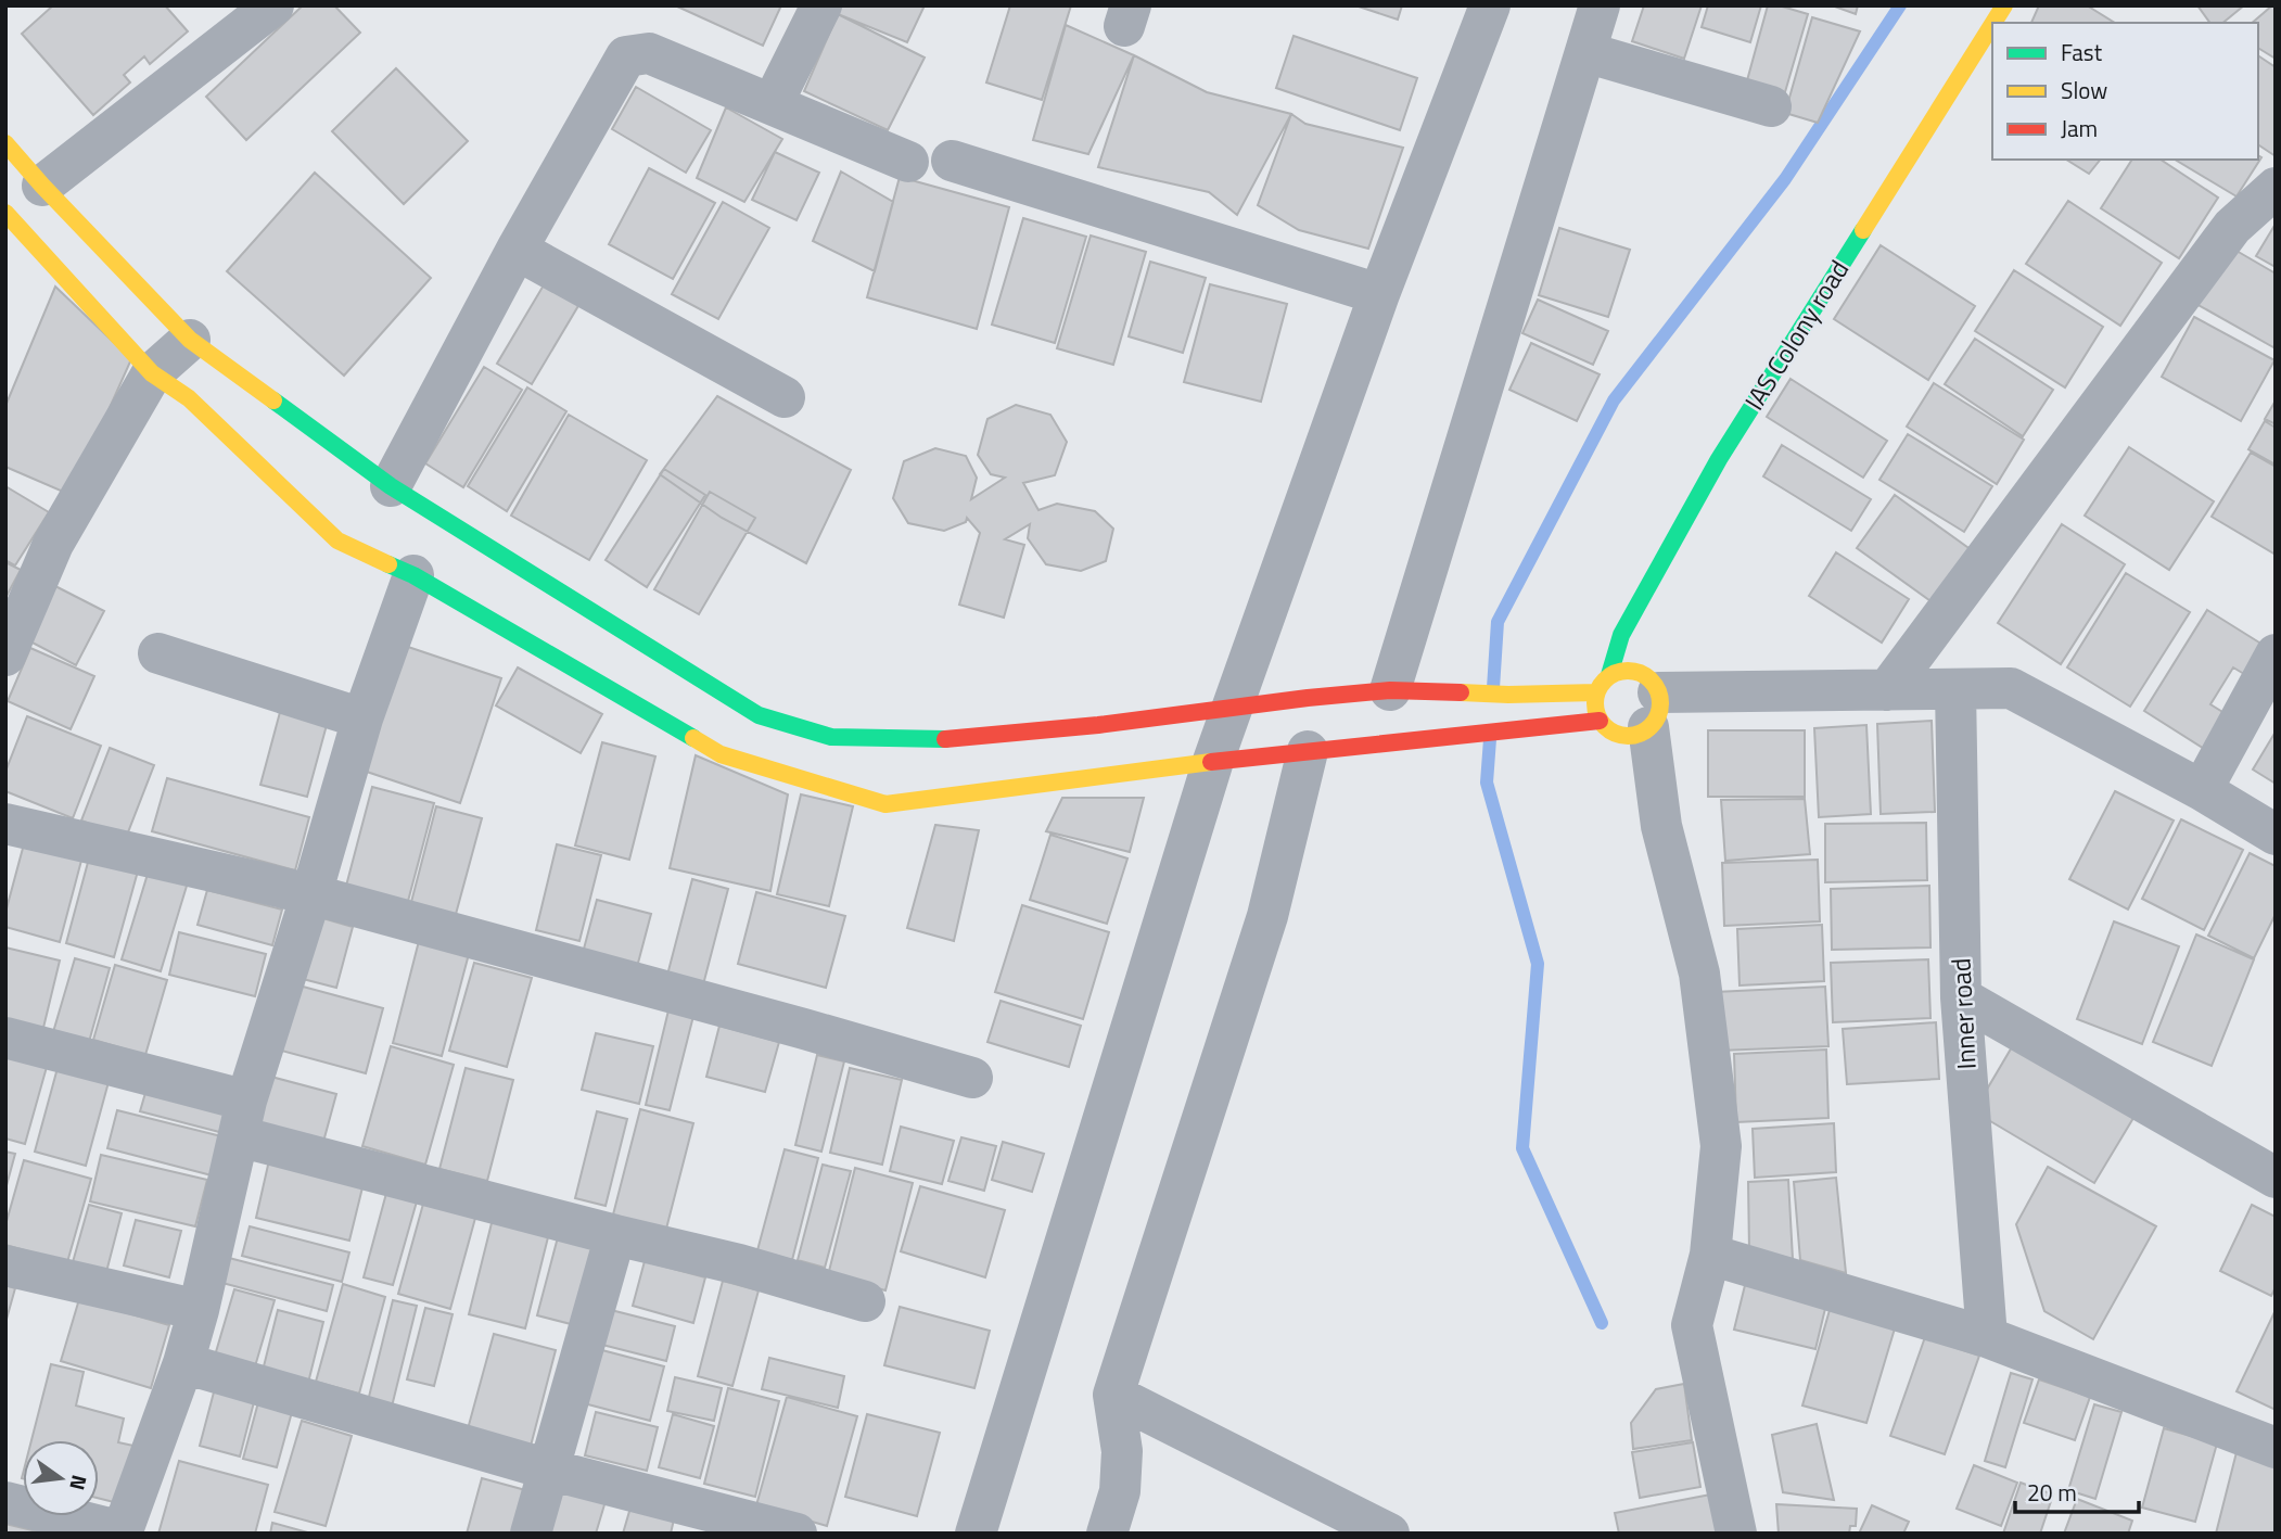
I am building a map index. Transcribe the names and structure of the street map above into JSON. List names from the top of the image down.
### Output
{
  "streets": {
    "street": ["IAS Colony road", "Inner road"]
  },
  "legend": ["Fast", "Slow", "Jam"],
  "scale_bar": "20 m",
  "north": "right"
}
